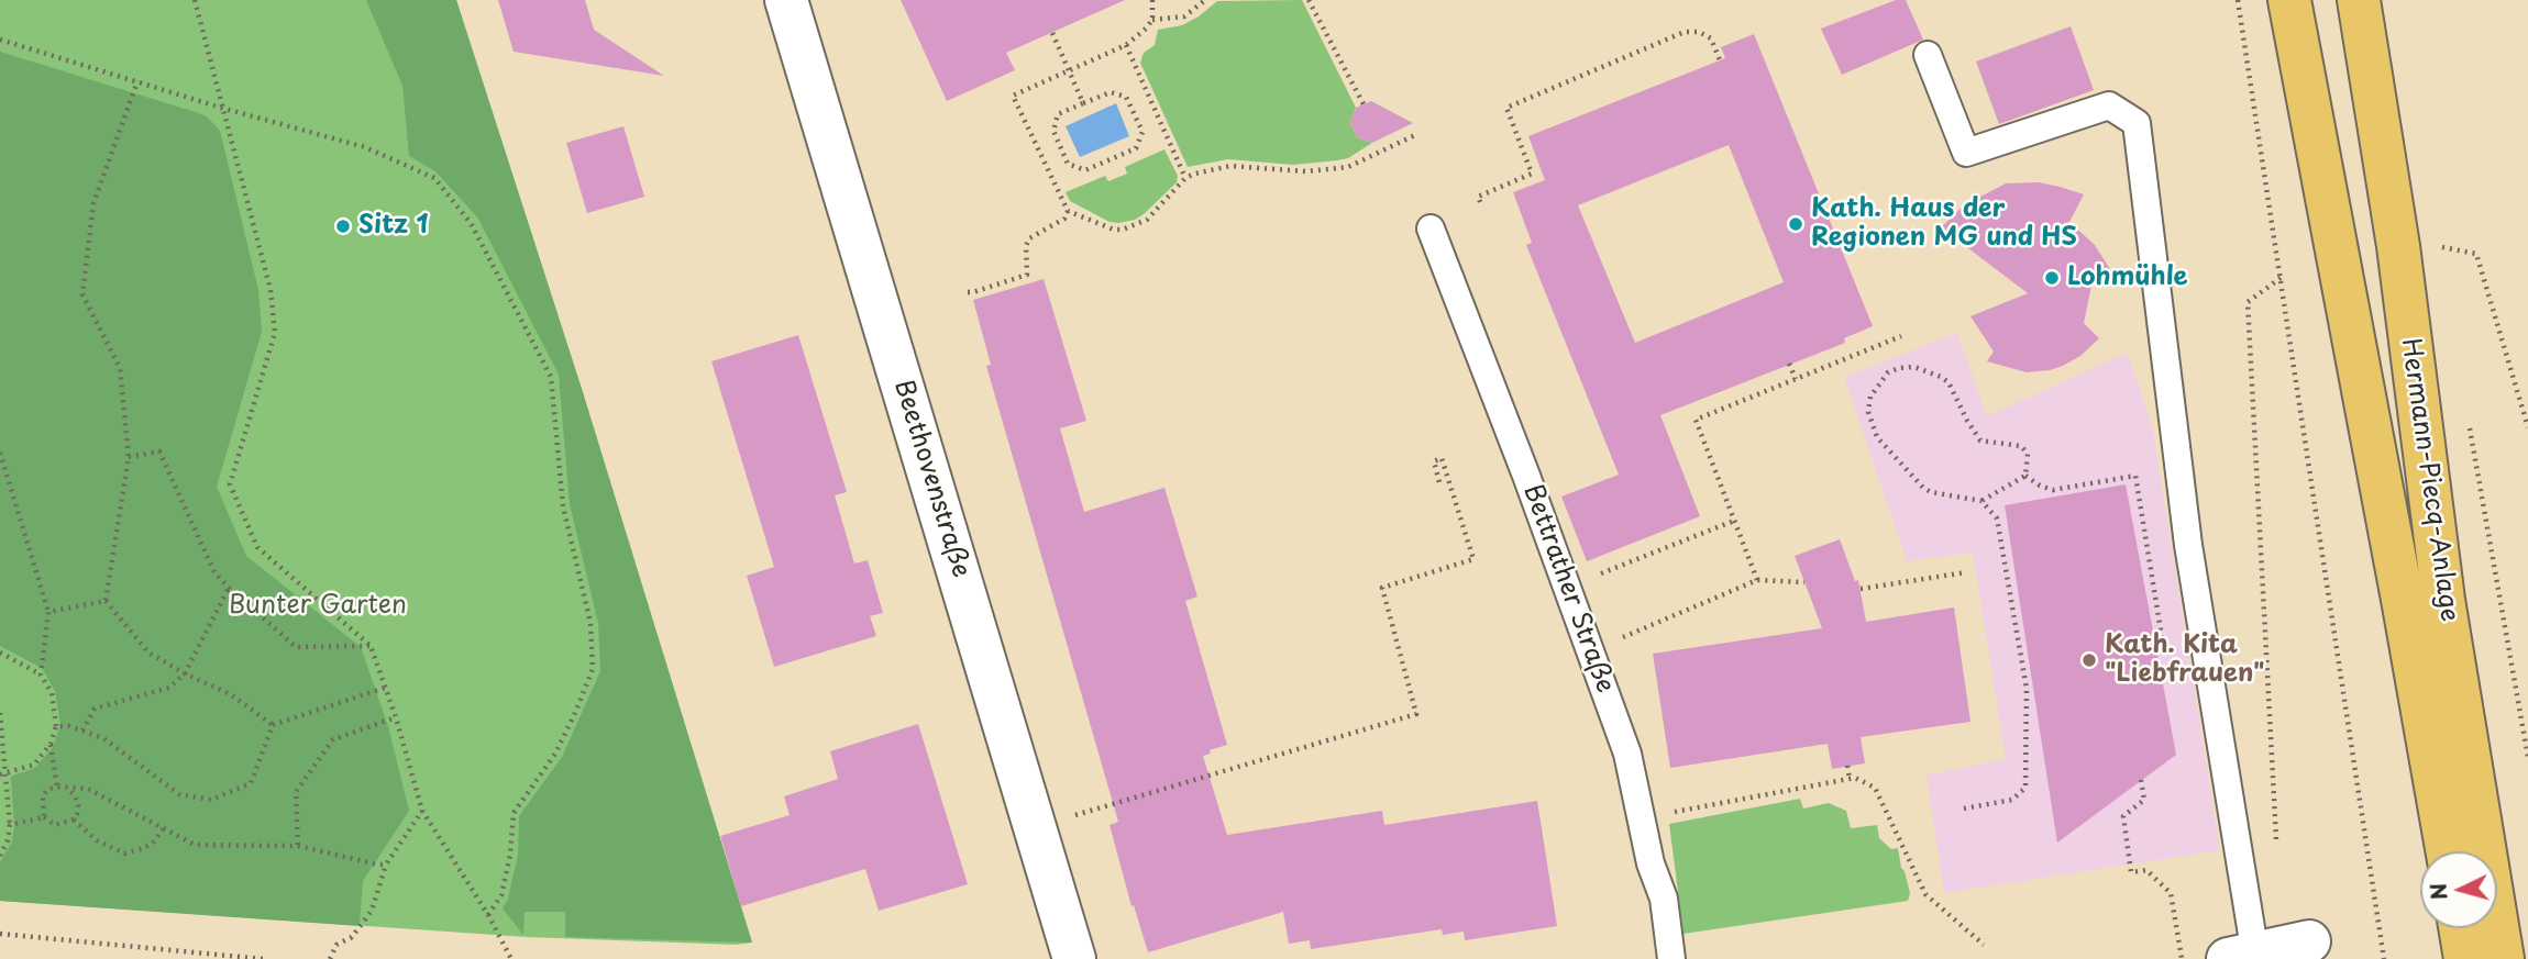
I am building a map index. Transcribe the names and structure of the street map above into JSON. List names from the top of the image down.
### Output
{
  "streets": {
    "main road": ["Hermann-Piecq-Anlage"],
    "street": ["Beethovenstraße"],
    "lane": ["Bettrather Straße"]
  },
  "parks": ["Bunter Garten"],
  "places": [
    "Kath. Haus der Regionen MG und HS",
    "Sitz 1",
    "Lohmühle",
    "Kath. Kita \"Liebfrauen\""
  ],
  "north": "left"
}
